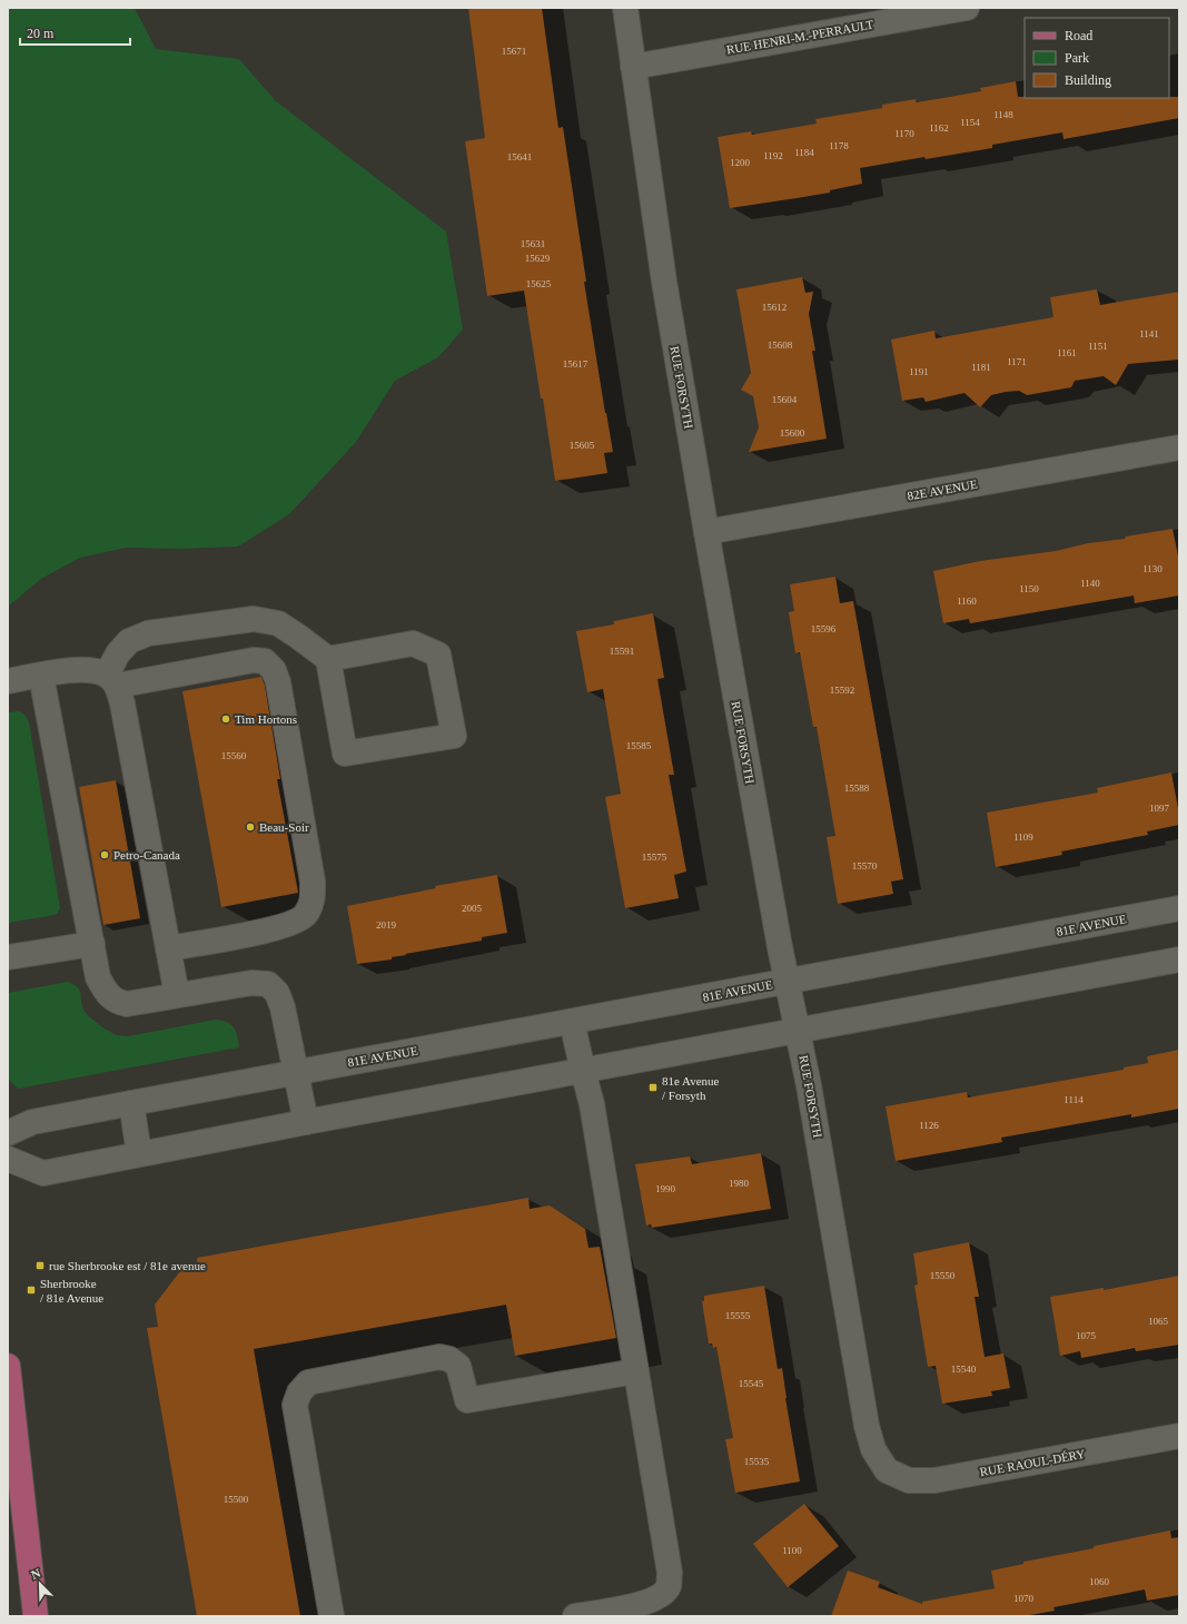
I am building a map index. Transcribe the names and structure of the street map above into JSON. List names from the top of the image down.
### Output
{
  "streets": {
    "street": [
      "RUE HENRI-M.-PERRAULT",
      "RUE FORSYTH",
      "82E AVENUE",
      "81E AVENUE",
      "RUE RAOUL-DÉRY"
    ]
  },
  "crossings": [
    ["RUE HENRI-M.-PERRAULT", "RUE FORSYTH"],
    ["RUE FORSYTH", "82E AVENUE"],
    ["RUE FORSYTH", "81E AVENUE"],
    ["RUE FORSYTH", "RUE RAOUL-DÉRY"]
  ],
  "places": {
    "other": ["Tim Hortons", "Beau-Soir", "Petro-Canada"],
    "transit": ["81e Avenue / Forsyth", "rue Sherbrooke est / 81e avenue", "Sherbrooke / 81e Avenue"]
  },
  "house_numbers": [
    "15671",
    "1148",
    "1154",
    "1162",
    "1170",
    "1178",
    "1184",
    "1192",
    "15641",
    "1200",
    "15631",
    "15629",
    "15625",
    "15612",
    "1141",
    "15608",
    "1151",
    "1161",
    "1171",
    "15617",
    "1181",
    "1191",
    "15604",
    "15600",
    "15605",
    "1130",
    "1140",
    "1150",
    "1160",
    "15596",
    "15591",
    "15592",
    "15585",
    "15560",
    "15588",
    "1097",
    "1109",
    "15575",
    "15570",
    "2005",
    "2019",
    "1114",
    "1126",
    "1980",
    "1990",
    "15550",
    "15555",
    "1065",
    "1075",
    "15540",
    "15545",
    "15535",
    "15500",
    "1100",
    "1060",
    "1070"
  ],
  "legend": ["Road", "Park", "Building"],
  "scale_bar": "20 m",
  "north": "top left"
}
